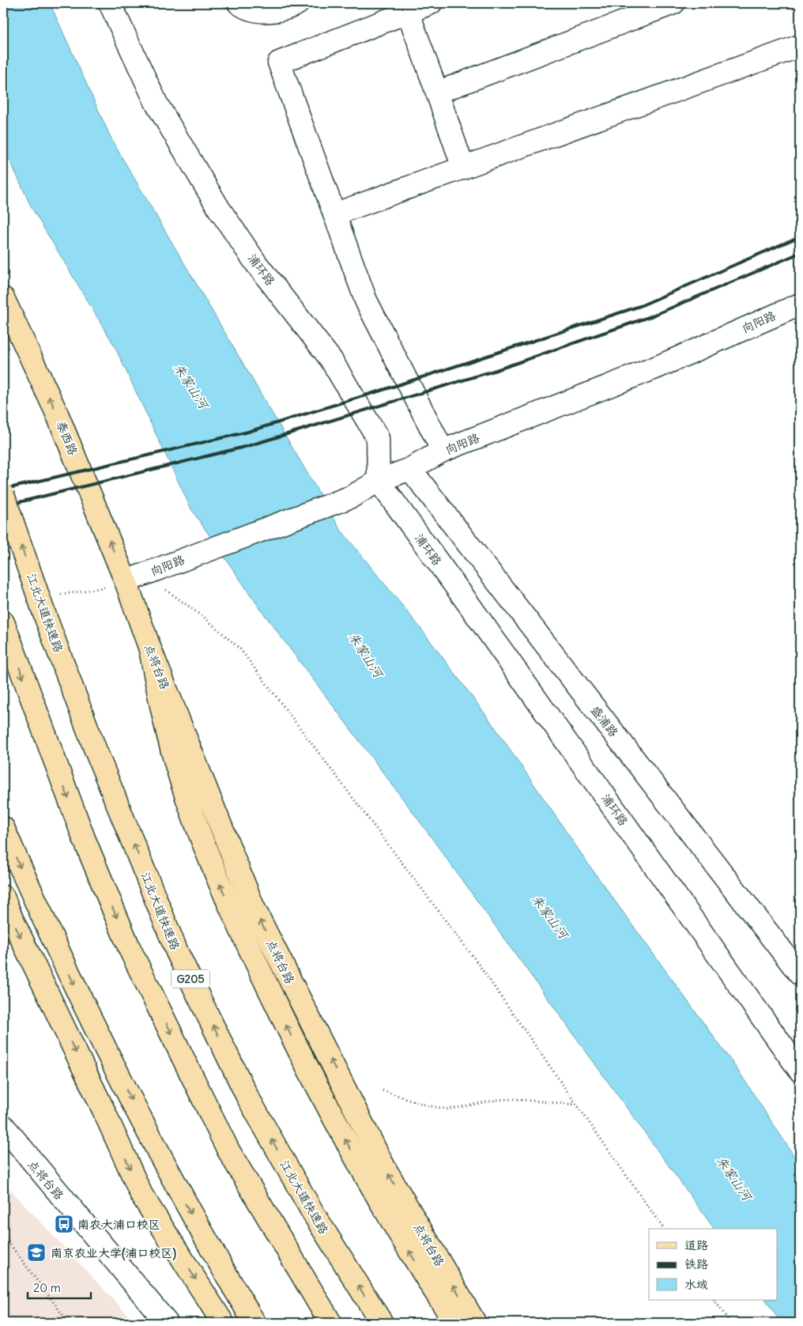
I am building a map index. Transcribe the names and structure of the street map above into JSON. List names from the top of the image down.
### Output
{
  "streets": {
    "main road": [
      "泰西路",
      "江北大道快速路",
      "点将台路",
      "G205"
    ],
    "street": ["浦环路", "向阳路", "盛浦路"]
  },
  "crossings": [
    ["浦环路", "向阳路"],
    ["向阳路", "泰西路"],
    ["向阳路", "点将台路"],
    ["向阳路", "盛浦路"],
    ["泰西路", "点将台路"]
  ],
  "one_way": ["泰西路"],
  "water": ["朱家山河"],
  "places": {
    "bus stop": ["南农大浦口校区"],
    "school or university": ["南京农业大学(浦口校区)"]
  },
  "legend": ["道路", "铁路", "水域"],
  "scale_bar": "20 m"
}
